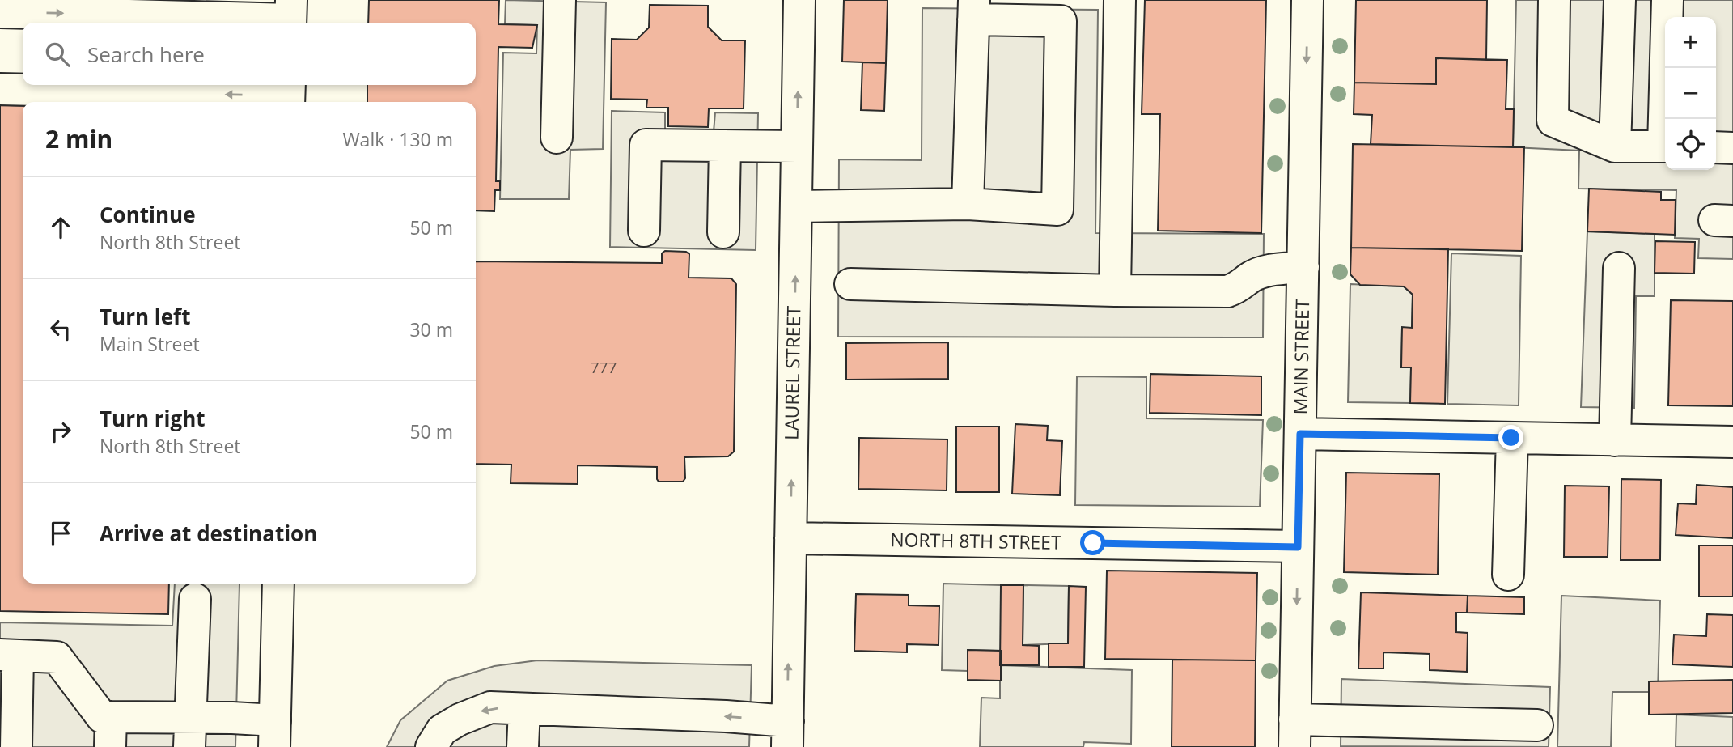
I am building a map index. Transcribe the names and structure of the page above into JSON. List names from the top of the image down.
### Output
{
  "streets": {
    "street": ["MAIN STREET", "LAUREL STREET", "NORTH 8TH STREET"]
  },
  "crossings": [
    ["MAIN STREET", "NORTH 8TH STREET"],
    ["LAUREL STREET", "NORTH 8TH STREET"]
  ],
  "house_numbers": ["777"],
  "page": {
    "map_buttons": ["+", "−"],
    "search": "Search here",
    "heading": ["2 min", "Walk · 130 m"],
    "list": [
      ["Continue", "North 8th Street", "50 m"],
      ["Turn left", "Main Street", "30 m"],
      ["Turn right", "North 8th Street", "50 m"],
      "Arrive at destination"
    ]
  }
}
